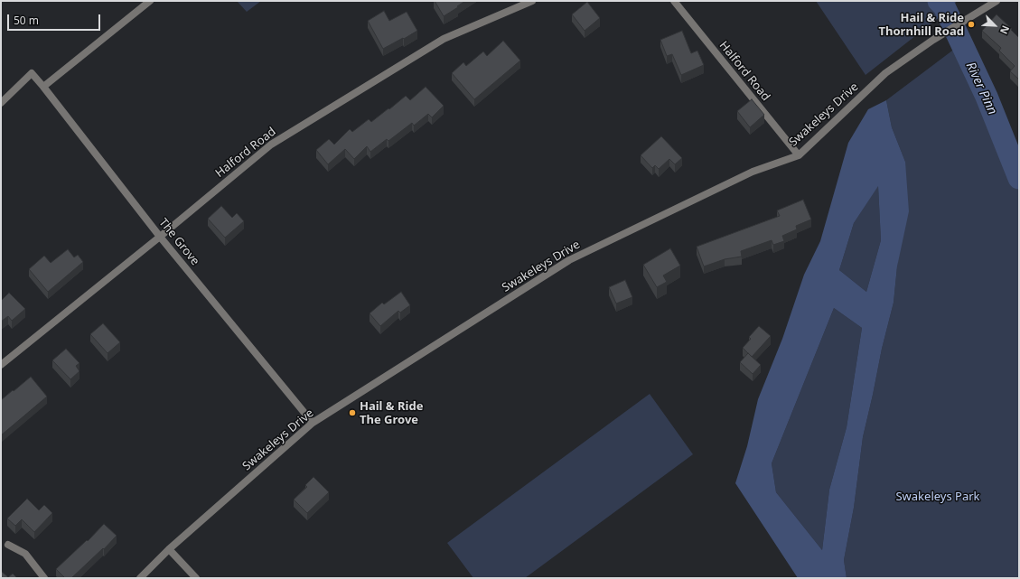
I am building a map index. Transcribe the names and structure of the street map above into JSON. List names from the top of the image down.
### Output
{
  "streets": {
    "street": ["Halford Road", "Swakeleys Drive", "The Grove"]
  },
  "crossings": [
    ["Halford Road", "Swakeleys Drive"],
    ["Halford Road", "The Grove"],
    ["Swakeleys Drive", "The Grove"]
  ],
  "water": ["River Pinn"],
  "parks": ["Swakeleys Park"],
  "places": ["Hail & Ride Thornhill Road", "Hail & Ride The Grove"],
  "scale_bar": "50 m",
  "north": "bottom right"
}
